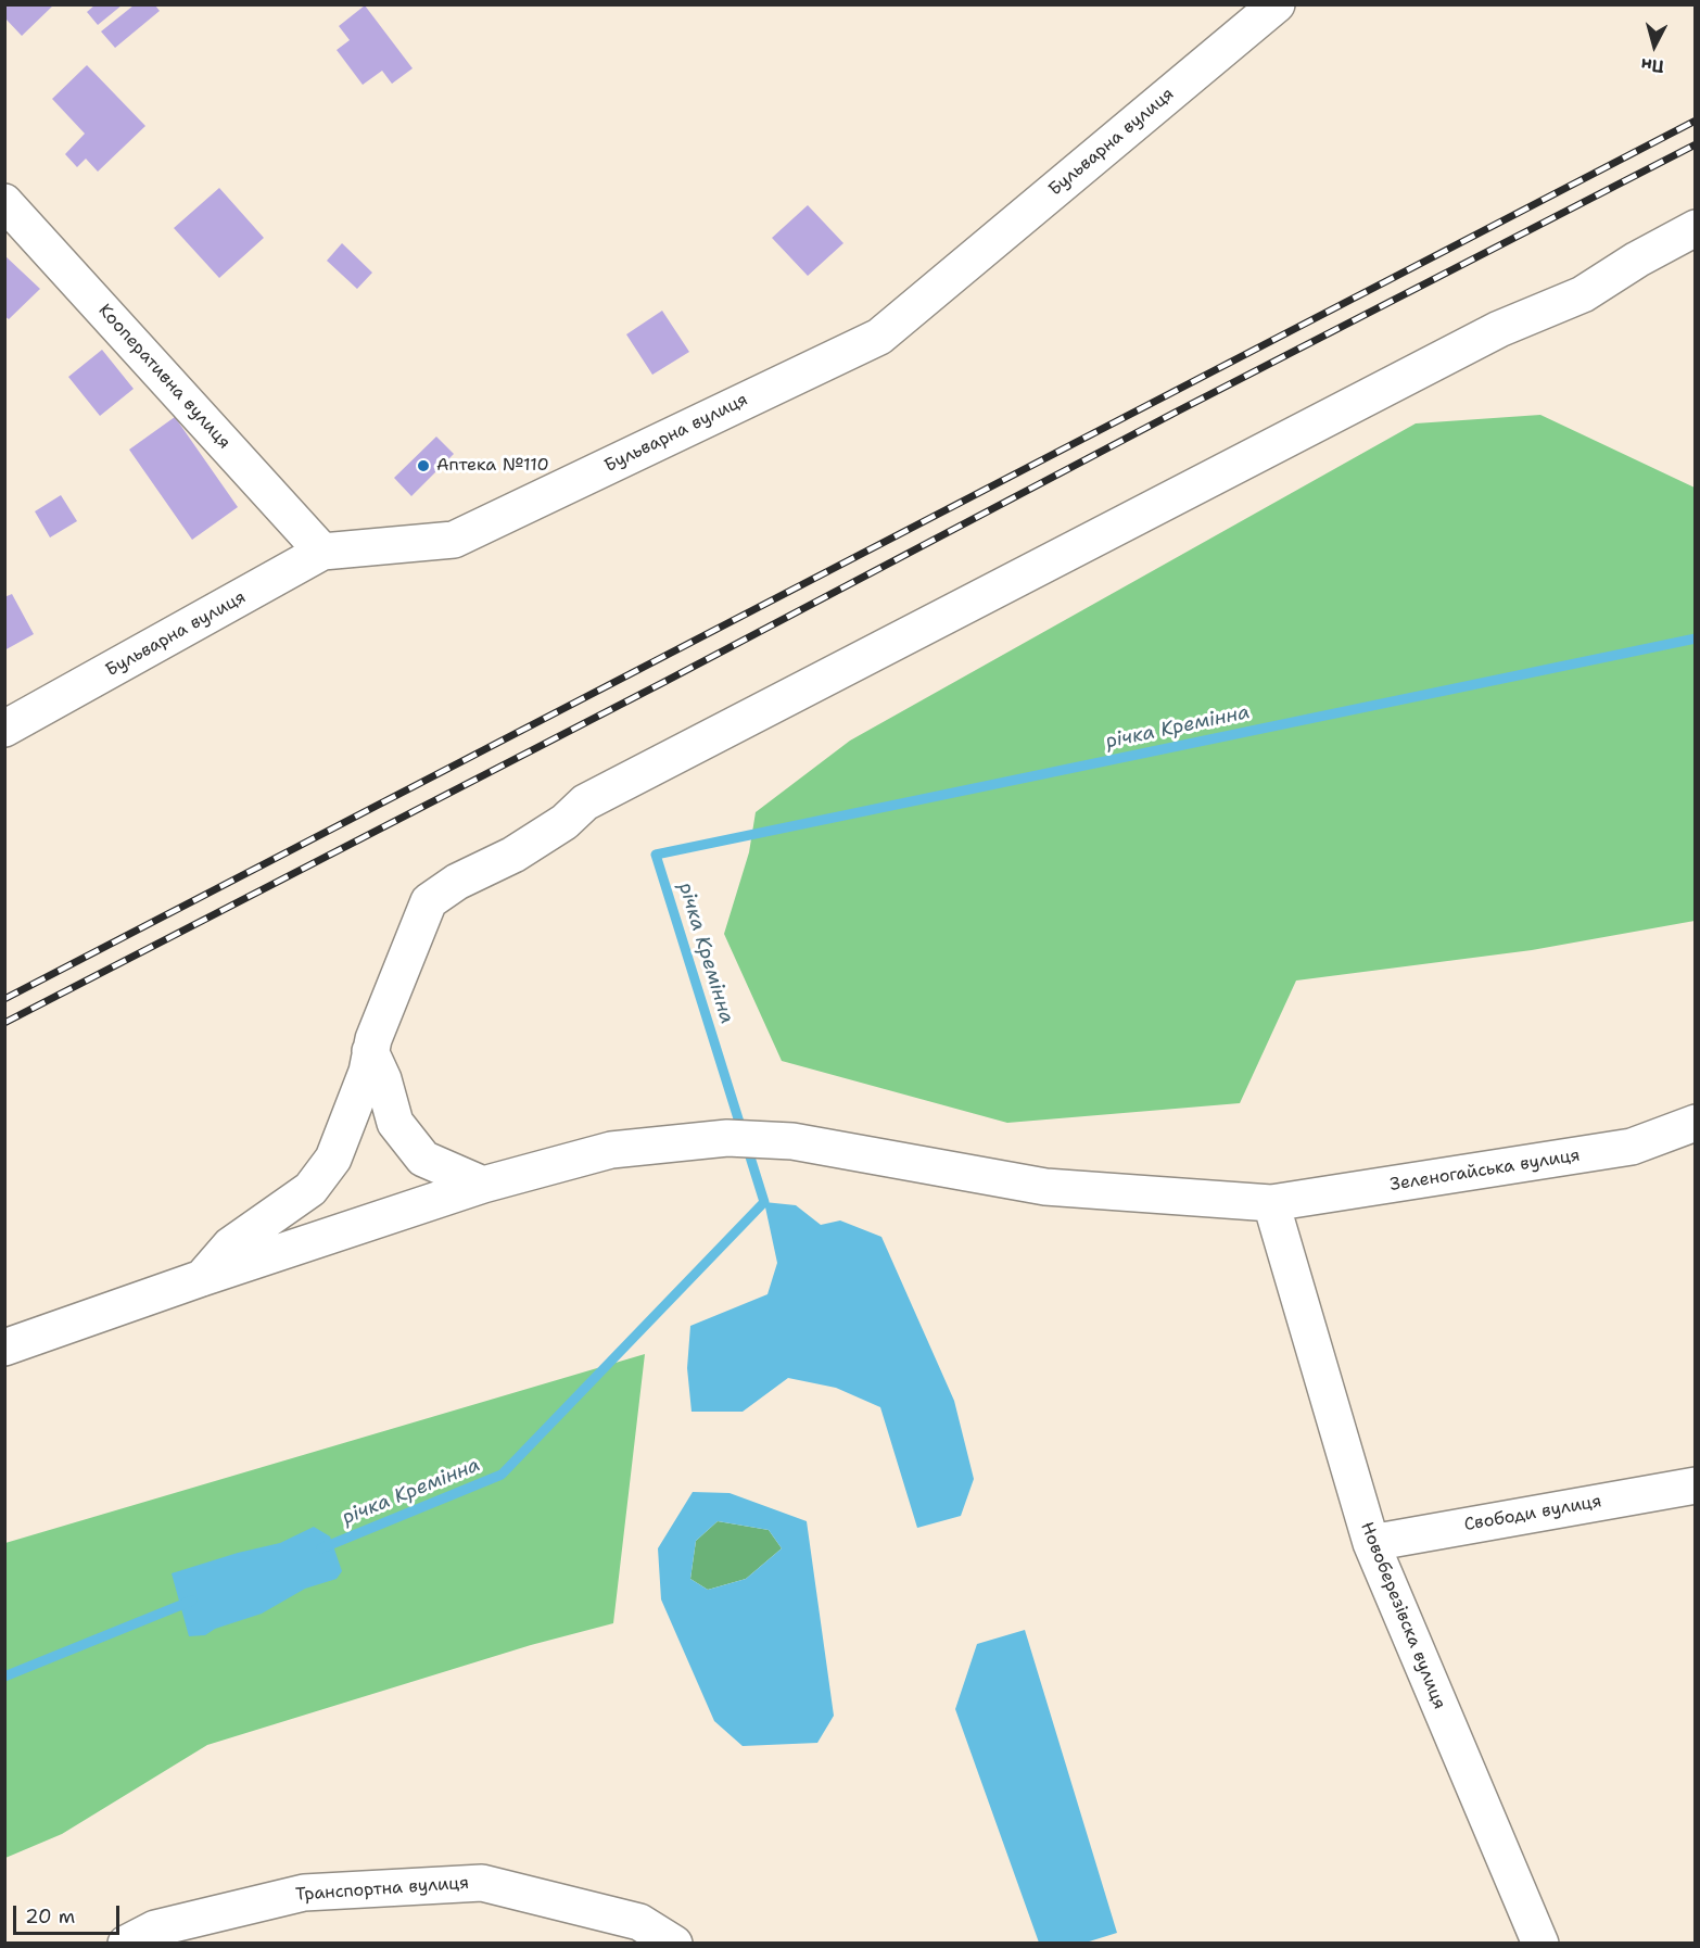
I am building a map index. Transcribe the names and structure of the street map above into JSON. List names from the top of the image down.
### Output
{
  "streets": {
    "street": [
      "Бульварна вулиця",
      "Кооперативна вулиця",
      "Зеленогайська вулиця",
      "Свободи вулиця",
      "Новоберезівска вулиця",
      "Транспортна вулиця"
    ]
  },
  "crossings": [
    ["Бульварна вулиця", "Кооперативна вулиця"],
    ["Зеленогайська вулиця", "Новоберезівска вулиця"],
    ["Свободи вулиця", "Новоберезівска вулиця"]
  ],
  "water": ["річка Кремінна"],
  "places": ["Аптека №110"],
  "scale_bar": "20 m",
  "north": "bottom"
}
